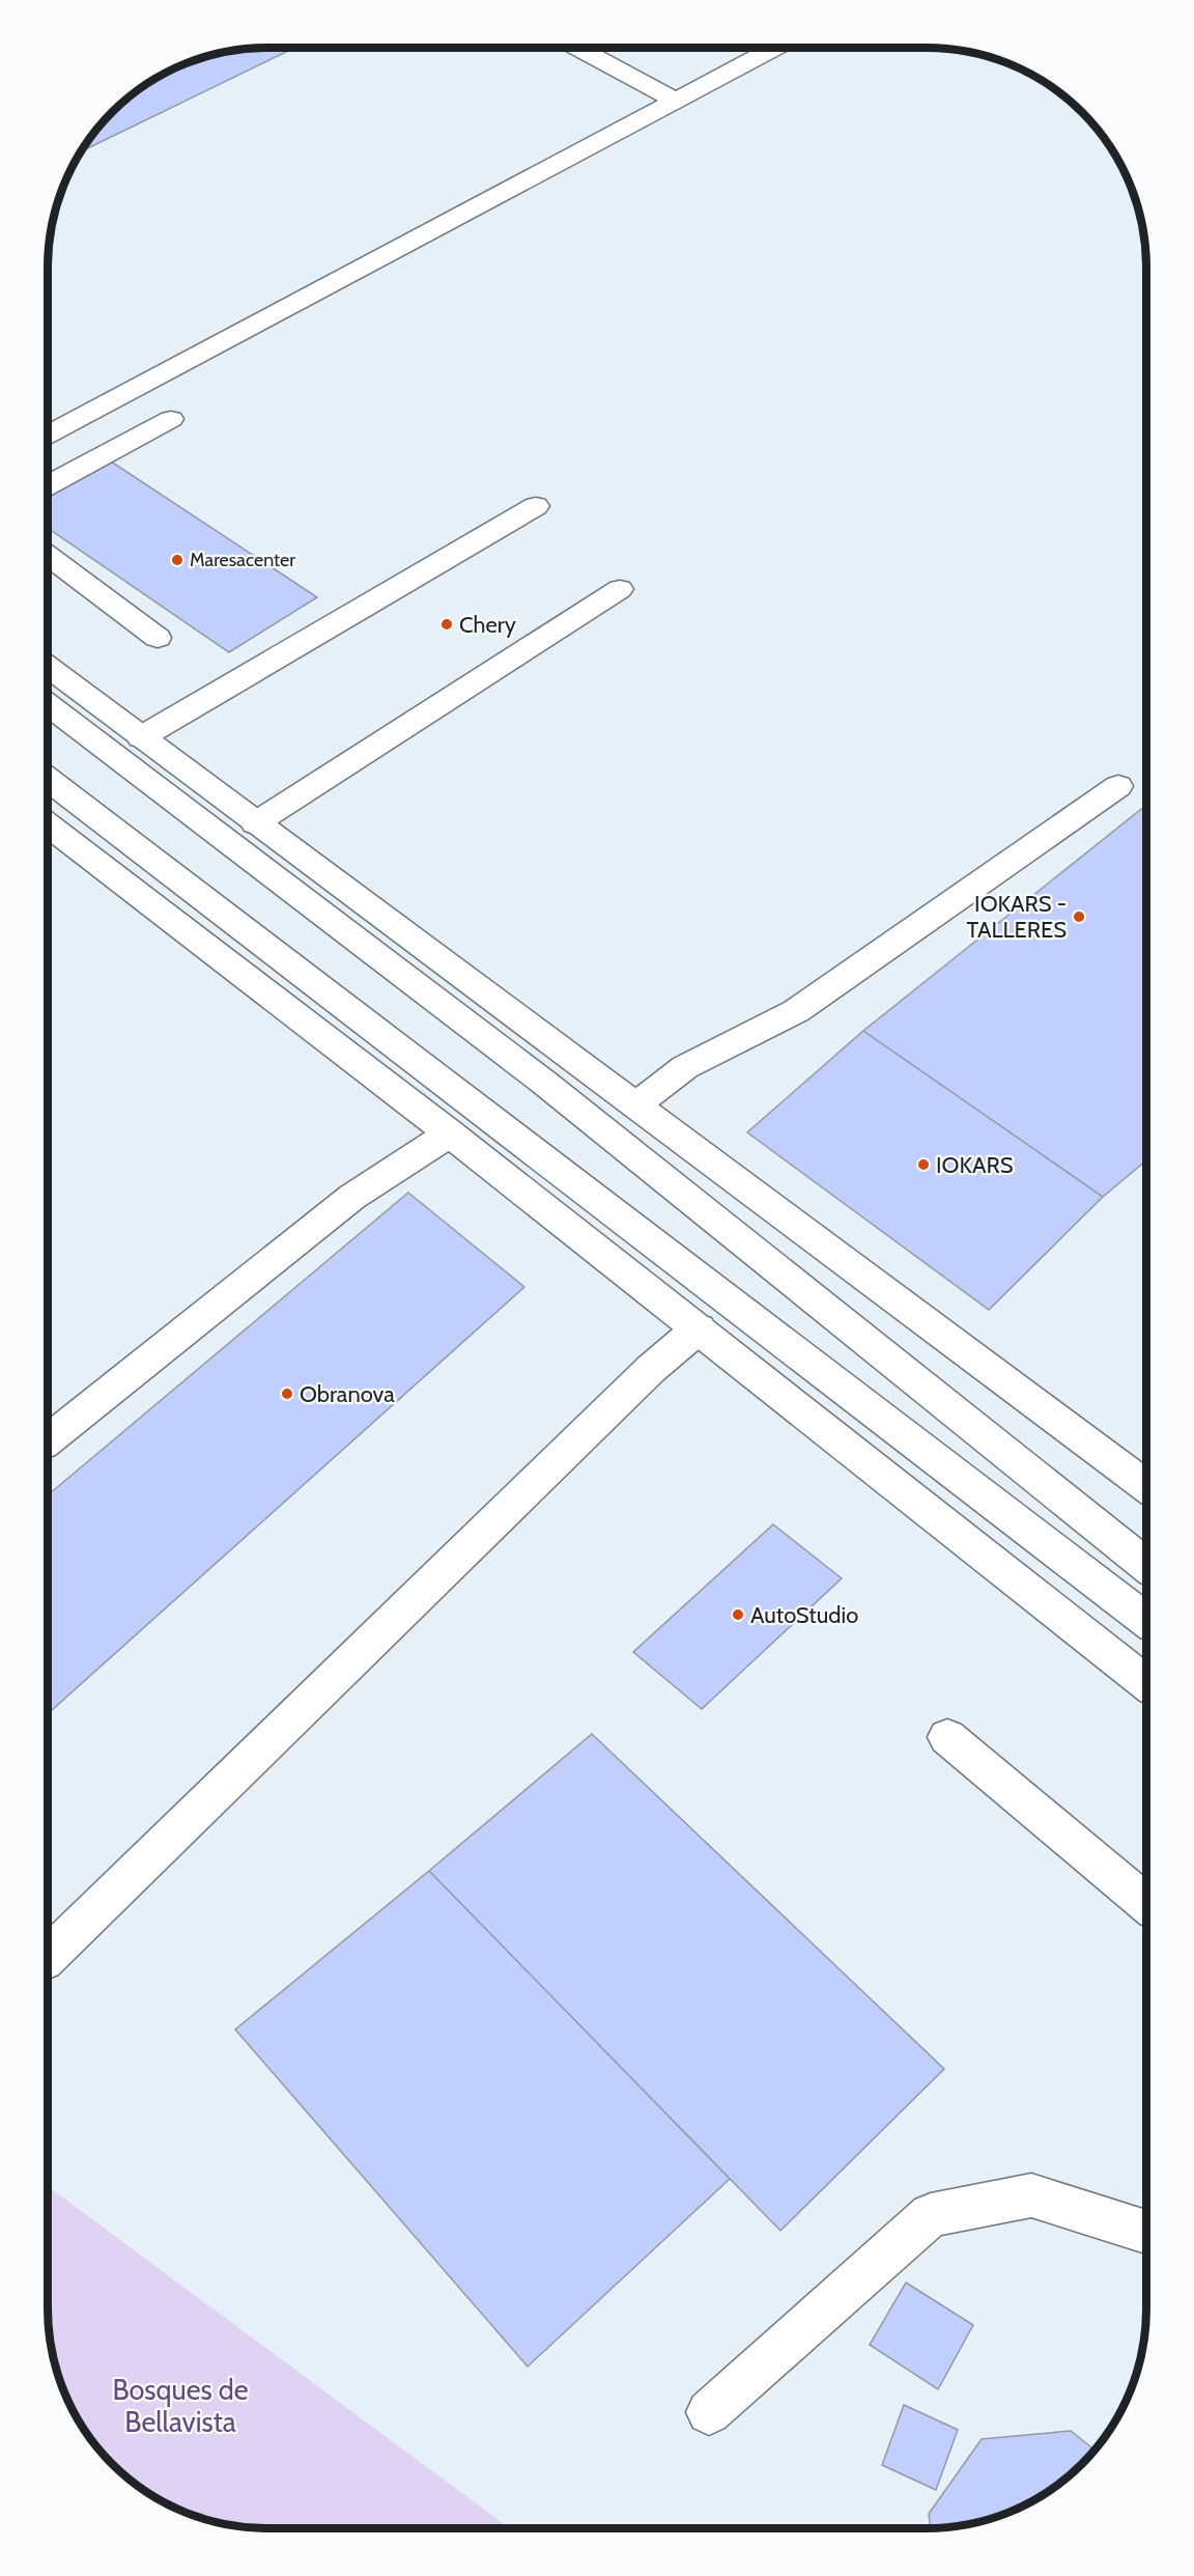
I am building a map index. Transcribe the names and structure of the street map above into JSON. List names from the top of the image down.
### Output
{
  "parks": ["Bosques de Bellavista"],
  "places": [
    "Maresacenter",
    "Chery",
    "IOKARS - TALLERES",
    "IOKARS",
    "Obranova",
    "AutoStudio"
  ]
}
